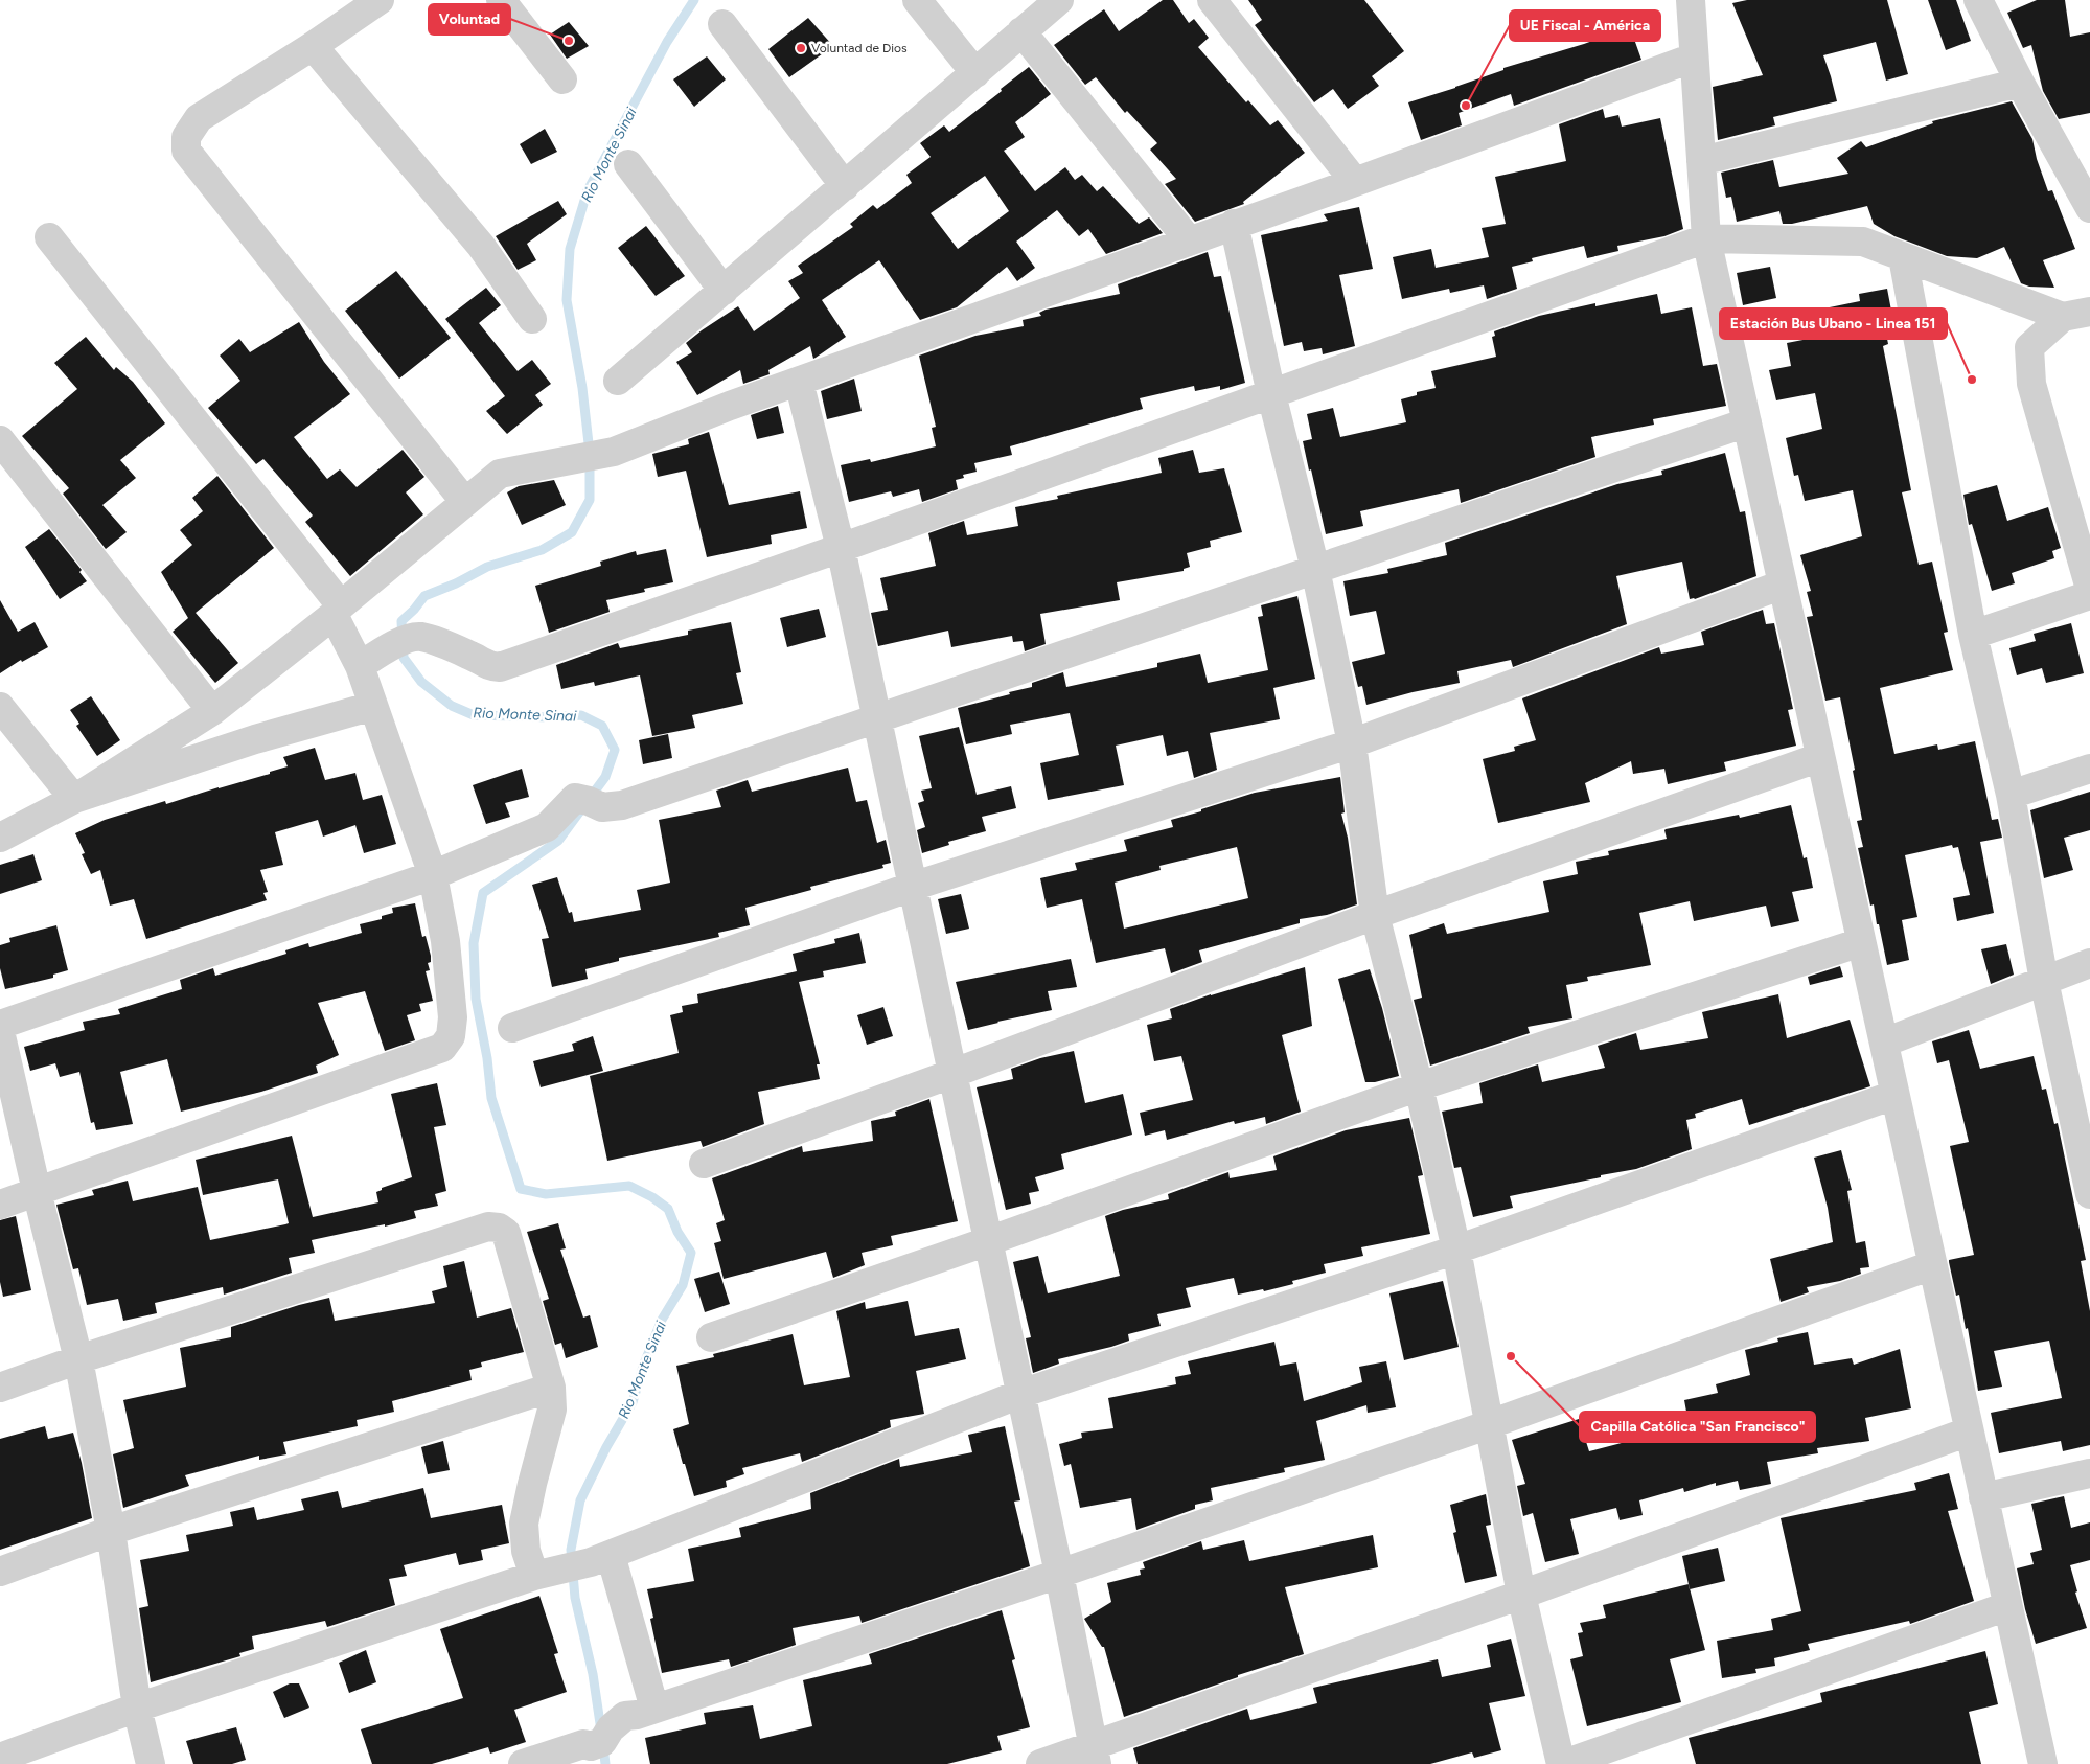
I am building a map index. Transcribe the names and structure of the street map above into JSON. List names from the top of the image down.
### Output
{
  "water": ["Rio Monte Sinai"],
  "places": [
    "Voluntad",
    "Voluntad de Dios",
    "UE Fiscal - América",
    "Estación Bus Ubano - Linea 151",
    "Capilla Católica \"San Francisco\""
  ]
}
